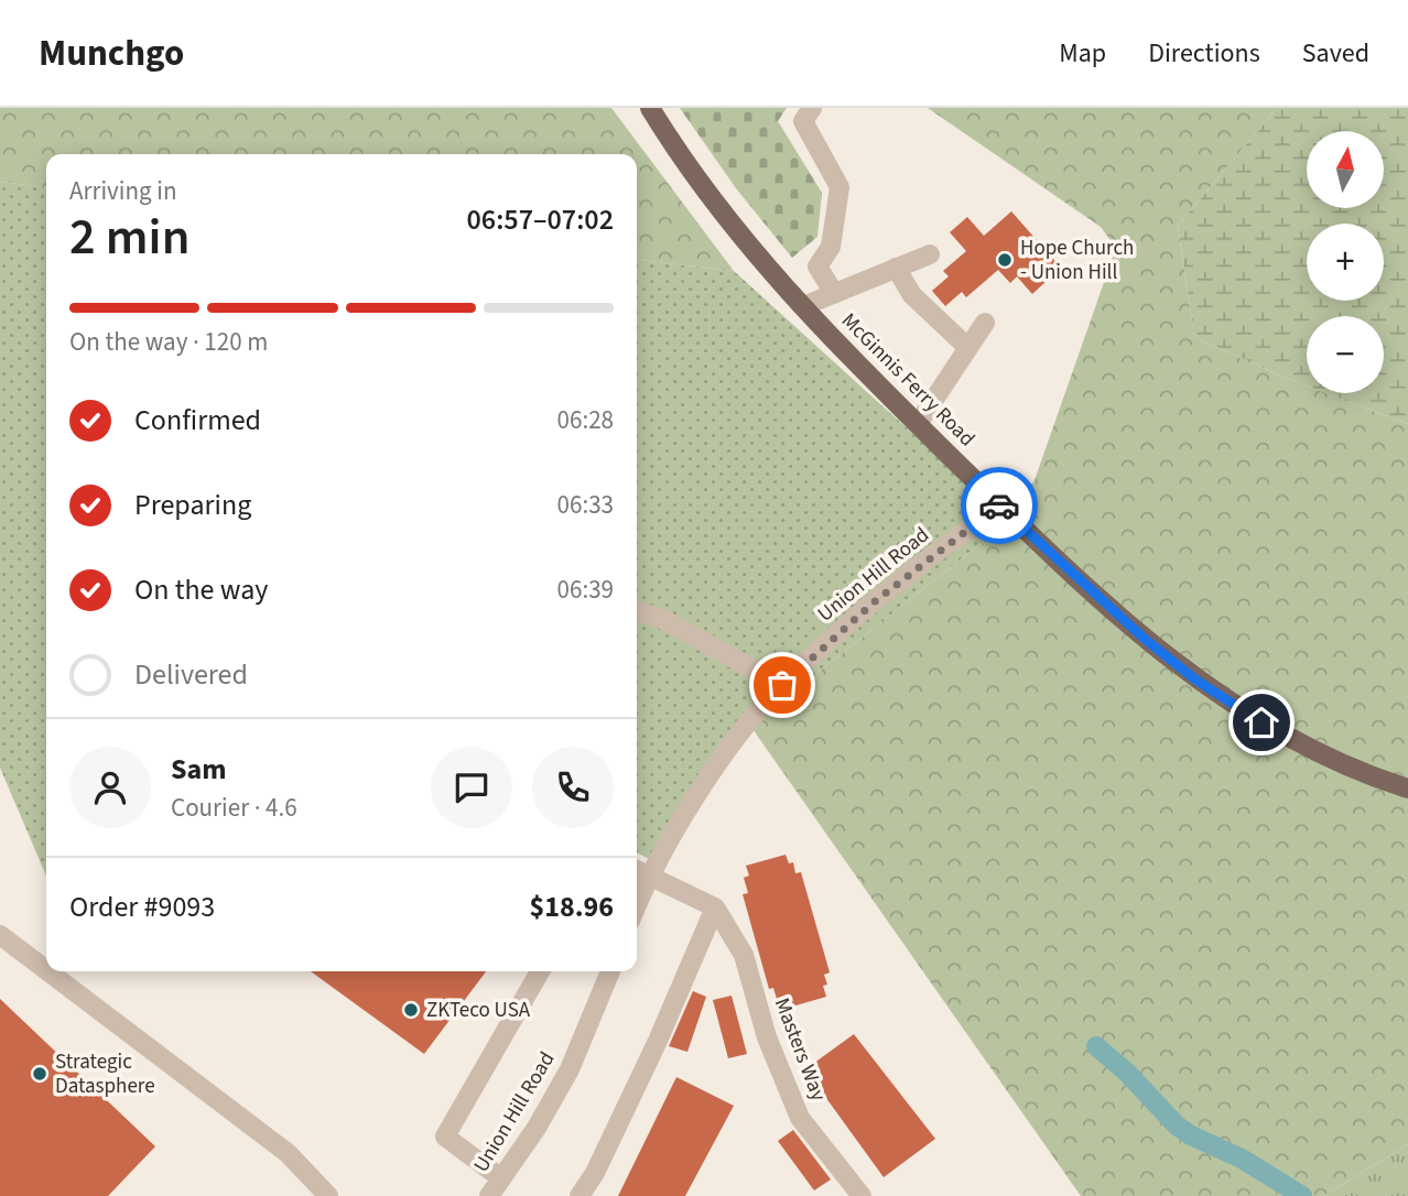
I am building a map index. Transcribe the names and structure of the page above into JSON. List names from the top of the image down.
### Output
{
  "streets": {
    "main road": ["McGinnis Ferry Road"],
    "street": ["Union Hill Road", "Masters Way"]
  },
  "crossings": [
    ["McGinnis Ferry Road", "Union Hill Road"]
  ],
  "places": ["Hope Church - Union Hill", "ZKTeco USA", "Strategic Datasphere"],
  "north": "top",
  "page": {
    "header": "Munchgo",
    "nav": ["Map", "Directions", "Saved"],
    "map_buttons": ["+", "−"],
    "heading": ["2 min", "Arriving in", "06:57–07:02"],
    "panel": [
      "Sam",
      "Courier · 4.6",
      "Order #9093",
      "$18.96"
    ],
    "bar": "On the way · 120 m",
    "list": [
      ["Confirmed", "06:28"],
      ["Preparing", "06:33"],
      ["On the way", "06:39"],
      "Delivered"
    ]
  }
}
